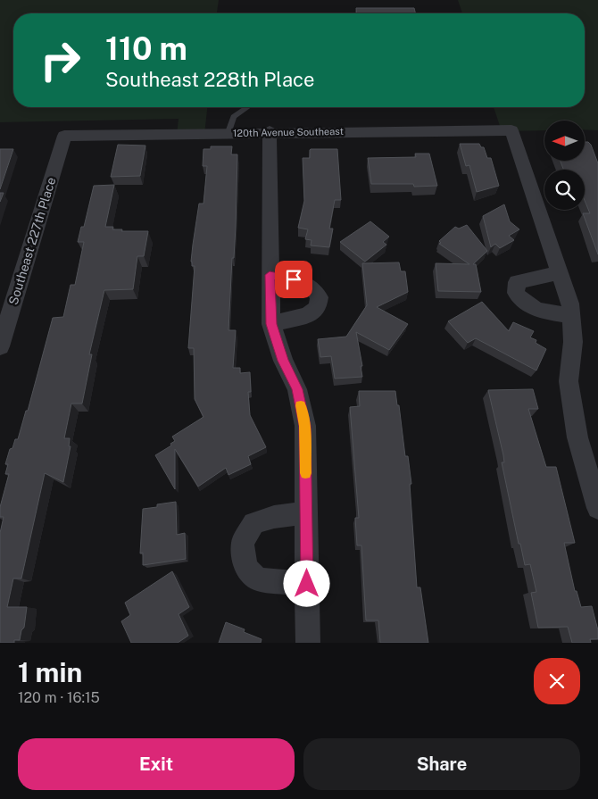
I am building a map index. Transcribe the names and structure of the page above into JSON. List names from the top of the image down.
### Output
{
  "streets": {
    "street": ["120th Avenue Southeast", "Southeast 227th Place"]
  },
  "crossings": [
    ["120th Avenue Southeast", "Southeast 227th Place"]
  ],
  "north": "left",
  "page": {
    "turn": ["110 m", "Southeast 228th Place"],
    "heading": ["1 min", "120 m · 16:15"],
    "buttons": ["Exit", "Share"]
  }
}
